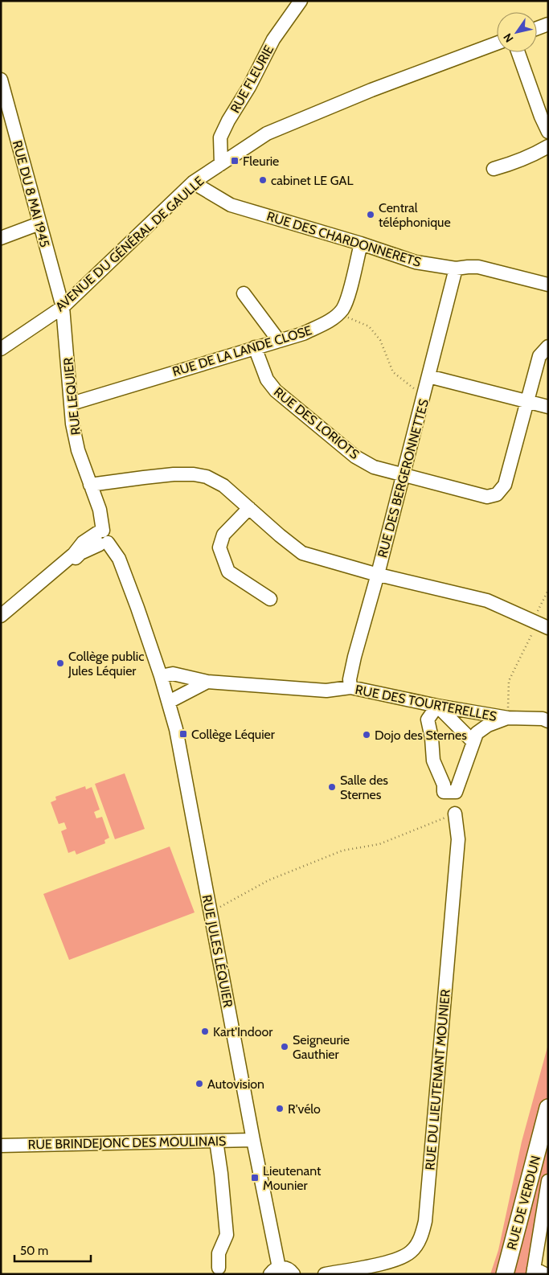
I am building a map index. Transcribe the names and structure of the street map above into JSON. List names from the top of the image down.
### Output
{
  "streets": {
    "main road": ["RUE DE VERDUN"],
    "street": [
      "RUE FLEURIE",
      "RUE DU 8 MAI 1945",
      "RUE DES CHARDONNERETS",
      "AVENUE DU GÉNÉRAL DE GAULLE",
      "RUE DE LA LANDE CLOSE",
      "RUE LEQUIER",
      "RUE DES LORIOTS",
      "RUE DES BERGERONNETTES",
      "RUE DES TOURTERELLES",
      "RUE JULES LÉQUIER",
      "RUE DU LIEUTENANT MOUNIER",
      "RUE BRINDEJONC DES MOULINAIS"
    ]
  },
  "crossings": [
    ["RUE FLEURIE", "AVENUE DU GÉNÉRAL DE GAULLE"],
    ["RUE DU 8 MAI 1945", "AVENUE DU GÉNÉRAL DE GAULLE"],
    ["RUE DU 8 MAI 1945", "RUE LEQUIER"],
    ["RUE DES CHARDONNERETS", "AVENUE DU GÉNÉRAL DE GAULLE"],
    ["RUE DES CHARDONNERETS", "RUE DE LA LANDE CLOSE"],
    ["RUE DES CHARDONNERETS", "RUE DES BERGERONNETTES"],
    ["AVENUE DU GÉNÉRAL DE GAULLE", "RUE LEQUIER"],
    ["RUE DE LA LANDE CLOSE", "RUE LEQUIER"],
    ["RUE DE LA LANDE CLOSE", "RUE DES LORIOTS"],
    ["RUE LEQUIER", "RUE DES TOURTERELLES"],
    ["RUE LEQUIER", "RUE JULES LÉQUIER"],
    ["RUE DES LORIOTS", "RUE DES BERGERONNETTES"],
    ["RUE DES BERGERONNETTES", "RUE DES TOURTERELLES"],
    ["RUE JULES LÉQUIER", "RUE BRINDEJONC DES MOULINAIS"]
  ],
  "places": {
    "transit": ["Fleurie", "Collège Léquier", "Lieutenant Mounier"],
    "other": [
      "cabinet LE GAL",
      "Central téléphonique",
      "Collège public Jules Léquier",
      "Dojo des Sternes",
      "Salle des Sternes",
      "Kart'Indoor",
      "Seigneurie Gauthier",
      "Autovision",
      "R'vélo"
    ]
  },
  "scale_bar": "50 m",
  "north": "bottom left"
}
